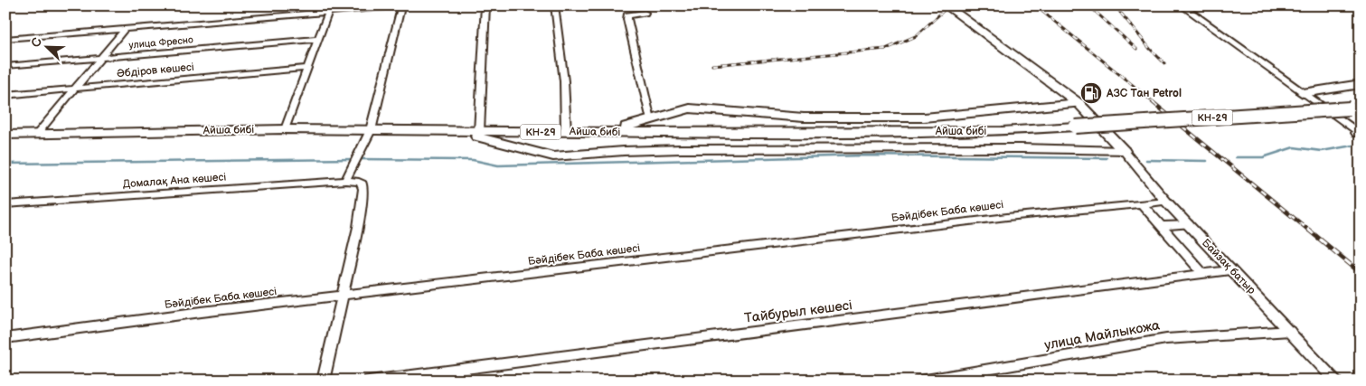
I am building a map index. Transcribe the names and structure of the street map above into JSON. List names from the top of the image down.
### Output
{
  "streets": {
    "main road": ["КН-29", "Айша бибі"],
    "street": [
      "улица Фресно",
      "Әбдіров көшесі",
      "Домалақ Ана көшесі",
      "Бәйдібек Баба көшесі",
      "Байзақ батыр",
      "Тайбурыл көшесі",
      "улица Майлыкожа"
    ]
  },
  "crossings": [
    ["Бәйдібек Баба көшесі", "Байзақ батыр"],
    ["Байзақ батыр", "Тайбурыл көшесі"],
    ["Байзақ батыр", "улица Майлыкожа"]
  ],
  "places": {
    "fuel station": ["АЗС Тан Petrol"]
  },
  "north": "top left"
}
